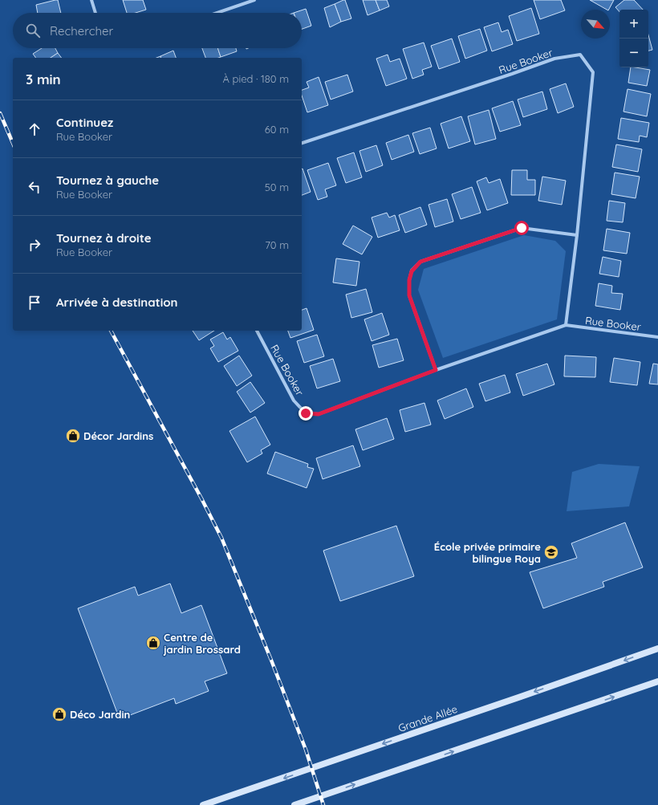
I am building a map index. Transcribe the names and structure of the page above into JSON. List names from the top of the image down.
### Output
{
  "streets": {
    "main road": ["Grande Allée"],
    "street": ["Rue Booker"]
  },
  "places": {
    "shop": ["Décor Jardins", "Centre de jardin Brossard", "Déco Jardin"],
    "school or university": ["École privée primaire bilingue Roya"]
  },
  "north": "bottom right",
  "page": {
    "map_buttons": ["+", "−"],
    "search": "Rechercher",
    "heading": ["3 min", "À pied · 180 m"],
    "list": [
      ["Continuez", "Rue Booker", "60 m"],
      ["Tournez à gauche", "Rue Booker", "50 m"],
      ["Tournez à droite", "Rue Booker", "70 m"],
      "Arrivée à destination"
    ]
  }
}
